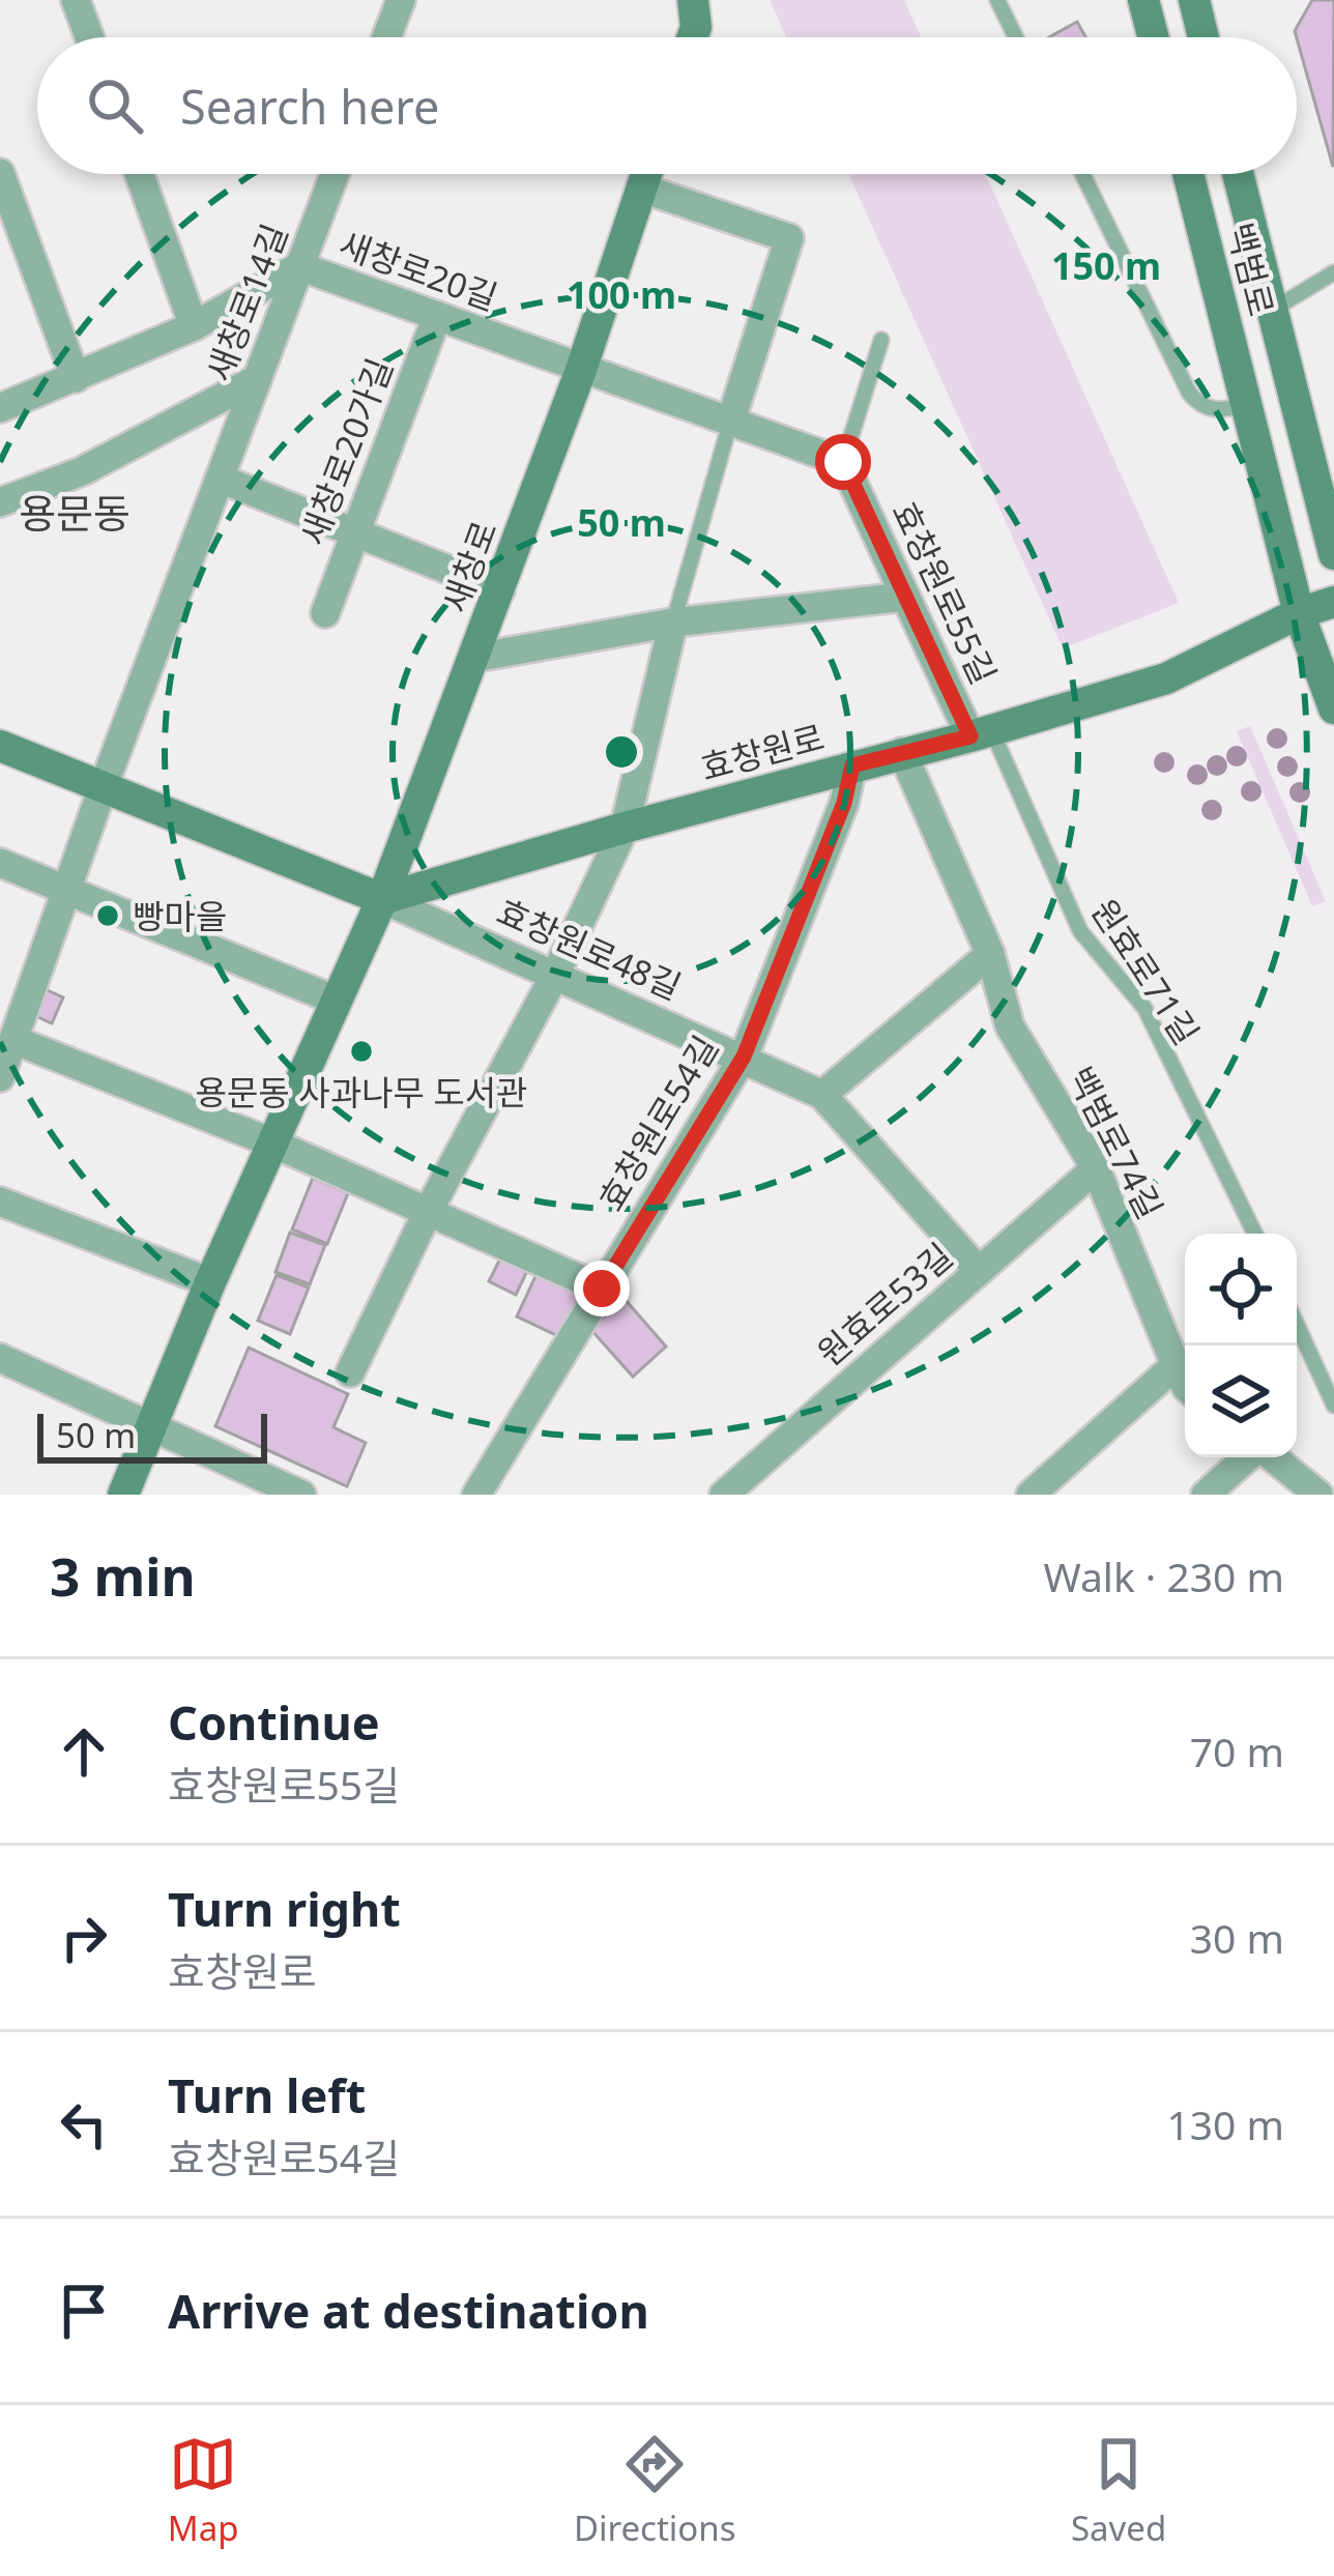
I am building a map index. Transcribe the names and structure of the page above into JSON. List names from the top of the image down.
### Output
{
  "streets": {
    "main road": ["백범로", "새창로", "효창원로"],
    "street": [
      "새창로20길",
      "새창로14길",
      "새창로20가길",
      "효창원로55길",
      "효창원로48길",
      "효창원로54길",
      "백범로74길",
      "원효로53길"
    ],
    "lane": ["원효로71길"]
  },
  "crossings": [
    ["백범로", "효창원로"],
    ["새창로20길", "새창로14길"],
    ["새창로20길", "새창로20가길"],
    ["새창로20길", "새창로"],
    ["새창로", "효창원로"],
    ["새창로", "효창원로48길"],
    ["효창원로55길", "효창원로"],
    ["효창원로55길", "원효로71길"],
    ["효창원로", "효창원로48길"],
    ["효창원로", "원효로71길"],
    ["효창원로", "효창원로54길"],
    ["효창원로", "백범로74길"],
    ["효창원로48길", "효창원로54길"],
    ["효창원로48길", "원효로53길"],
    ["백범로74길", "원효로53길"]
  ],
  "districts": ["용문동"],
  "places": ["빵마을", "용문동 사과나무 도서관"],
  "scale_bar": "50 m",
  "page": {
    "search": "Search here",
    "scale": "50 m",
    "heading": ["3 min", "Walk · 230 m"],
    "list": [
      ["Continue", "효창원로55길", "70 m"],
      ["Turn right", "효창원로", "30 m"],
      ["Turn left", "효창원로54길", "130 m"],
      "Arrive at destination"
    ],
    "nav": ["Map", "Directions", "Saved"]
  },
  "rings": ["150 m", "100 m", "50 m"]
}
